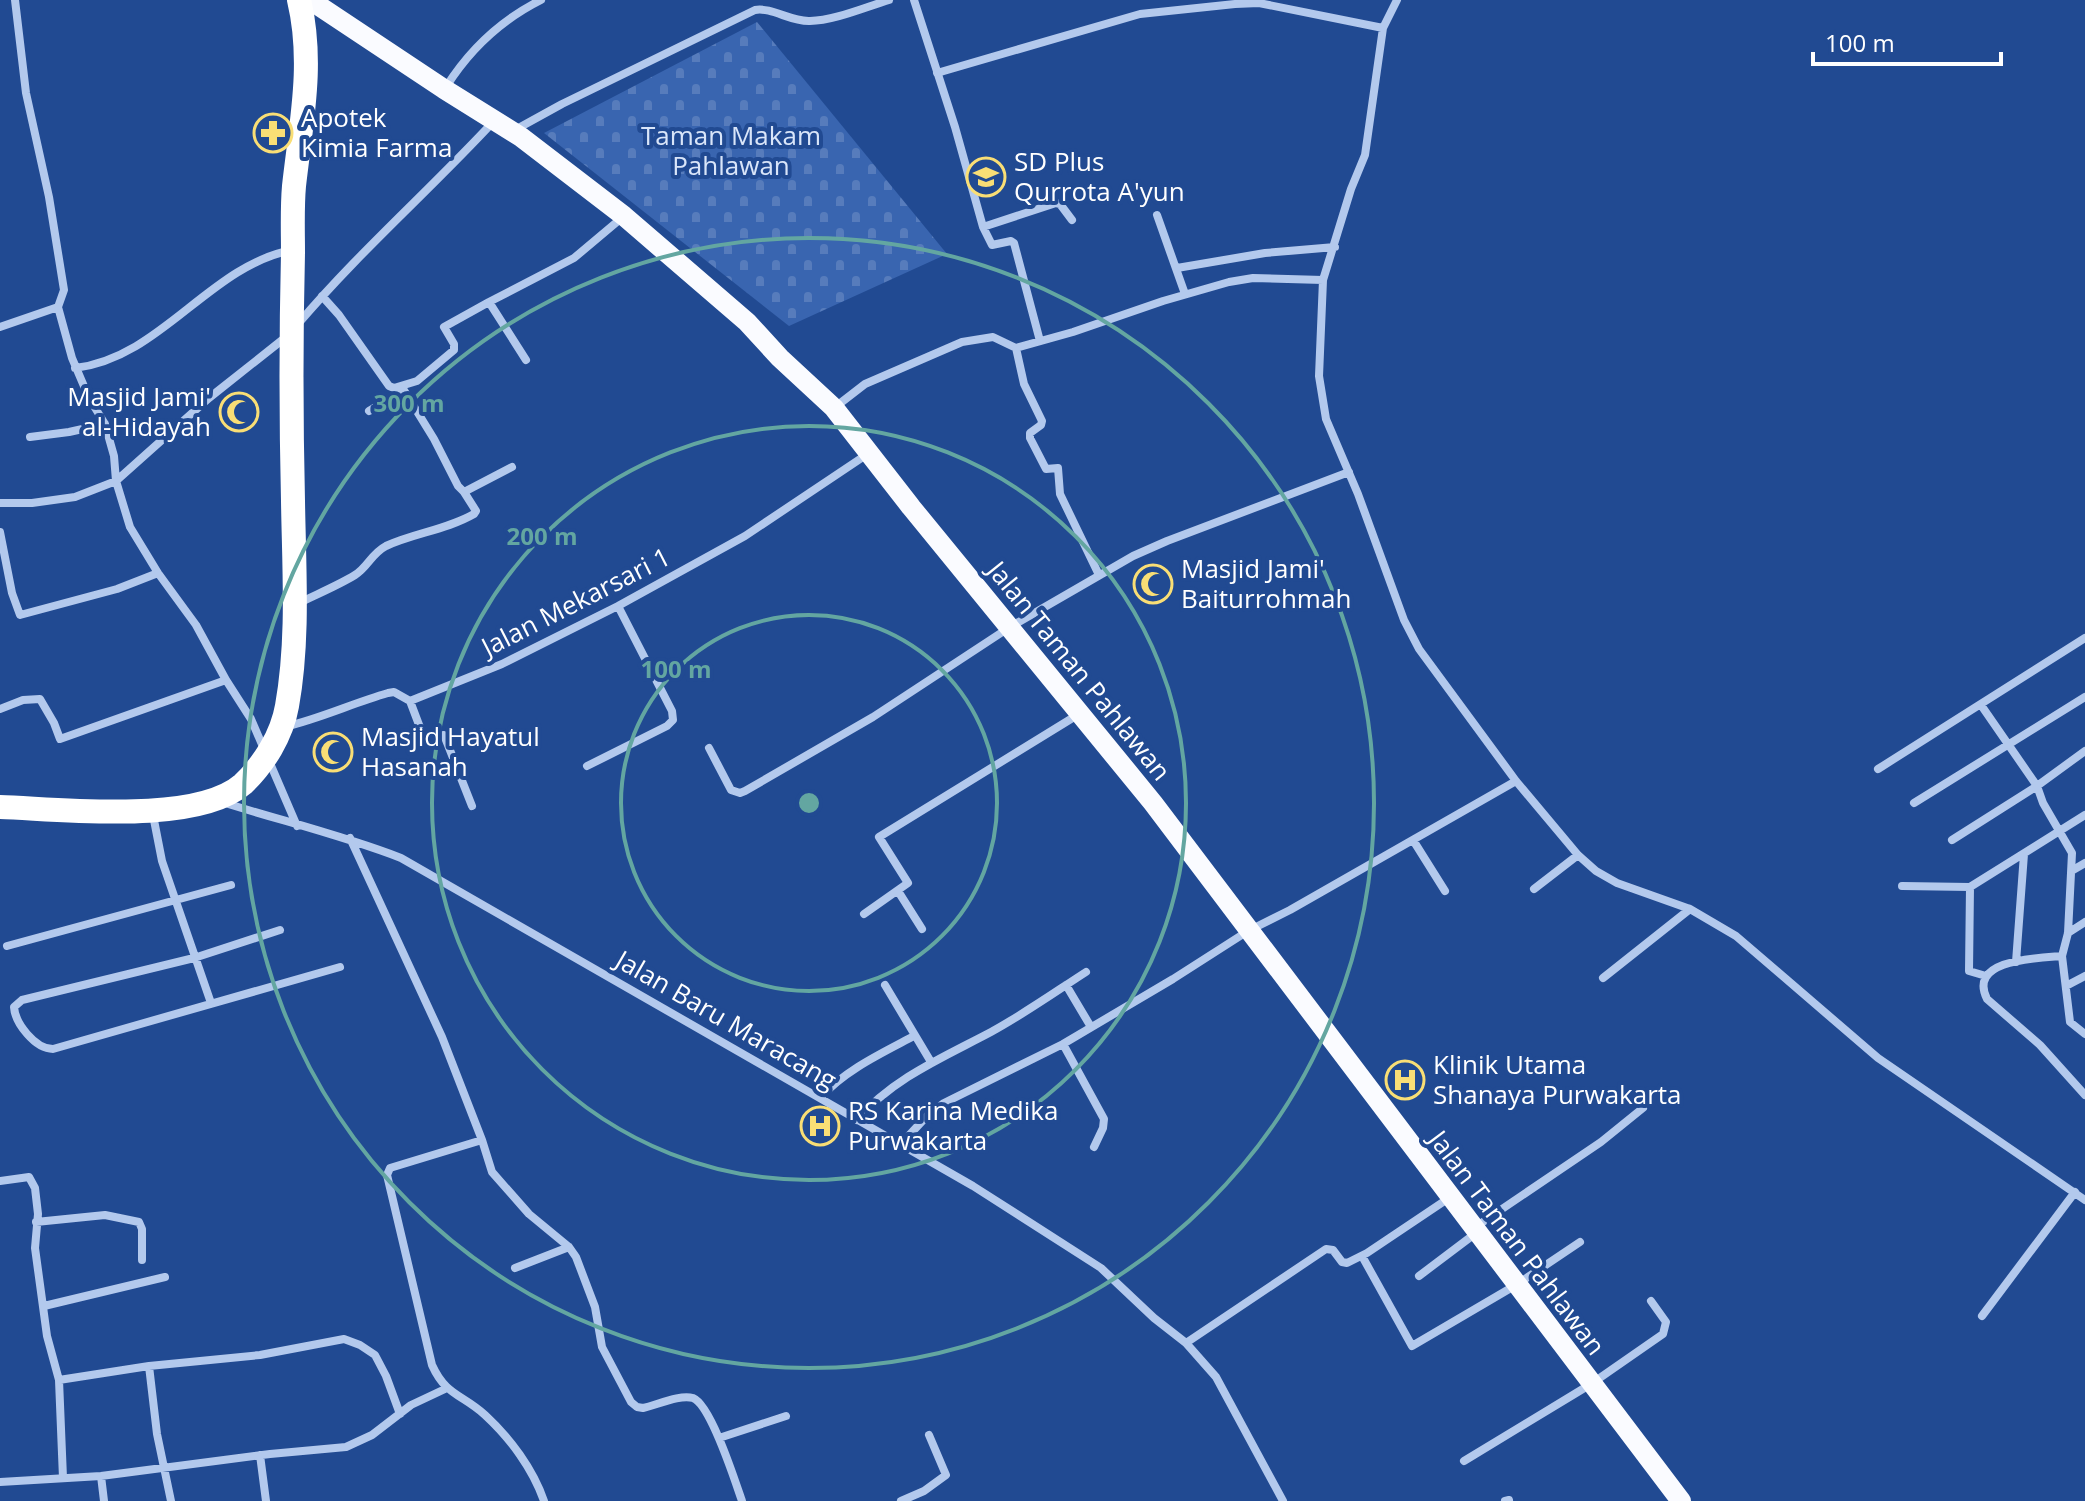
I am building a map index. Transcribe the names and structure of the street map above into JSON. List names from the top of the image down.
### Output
{
  "streets": {
    "main road": ["Jalan Taman Pahlawan"],
    "street": ["Jalan Mekarsari 1", "Jalan Baru Maracang"]
  },
  "crossings": [
    ["Jalan Mekarsari 1", "Jalan Taman Pahlawan"]
  ],
  "parks": ["Taman Makam Pahlawan"],
  "places": {
    "pharmacy": ["Apotek Kimia Farma"],
    "school or university": ["SD Plus Qurrota A'yun"],
    "mosque": ["Masjid Jami' al-Hidayah", "Masjid Jami' Baiturrohmah", "Masjid Hayatul Hasanah"],
    "hospital": ["Klinik Utama Shanaya Purwakarta", "RS Karina Medika Purwakarta"]
  },
  "scale_bar": "100 m",
  "rings": ["300 m", "200 m", "100 m"]
}
